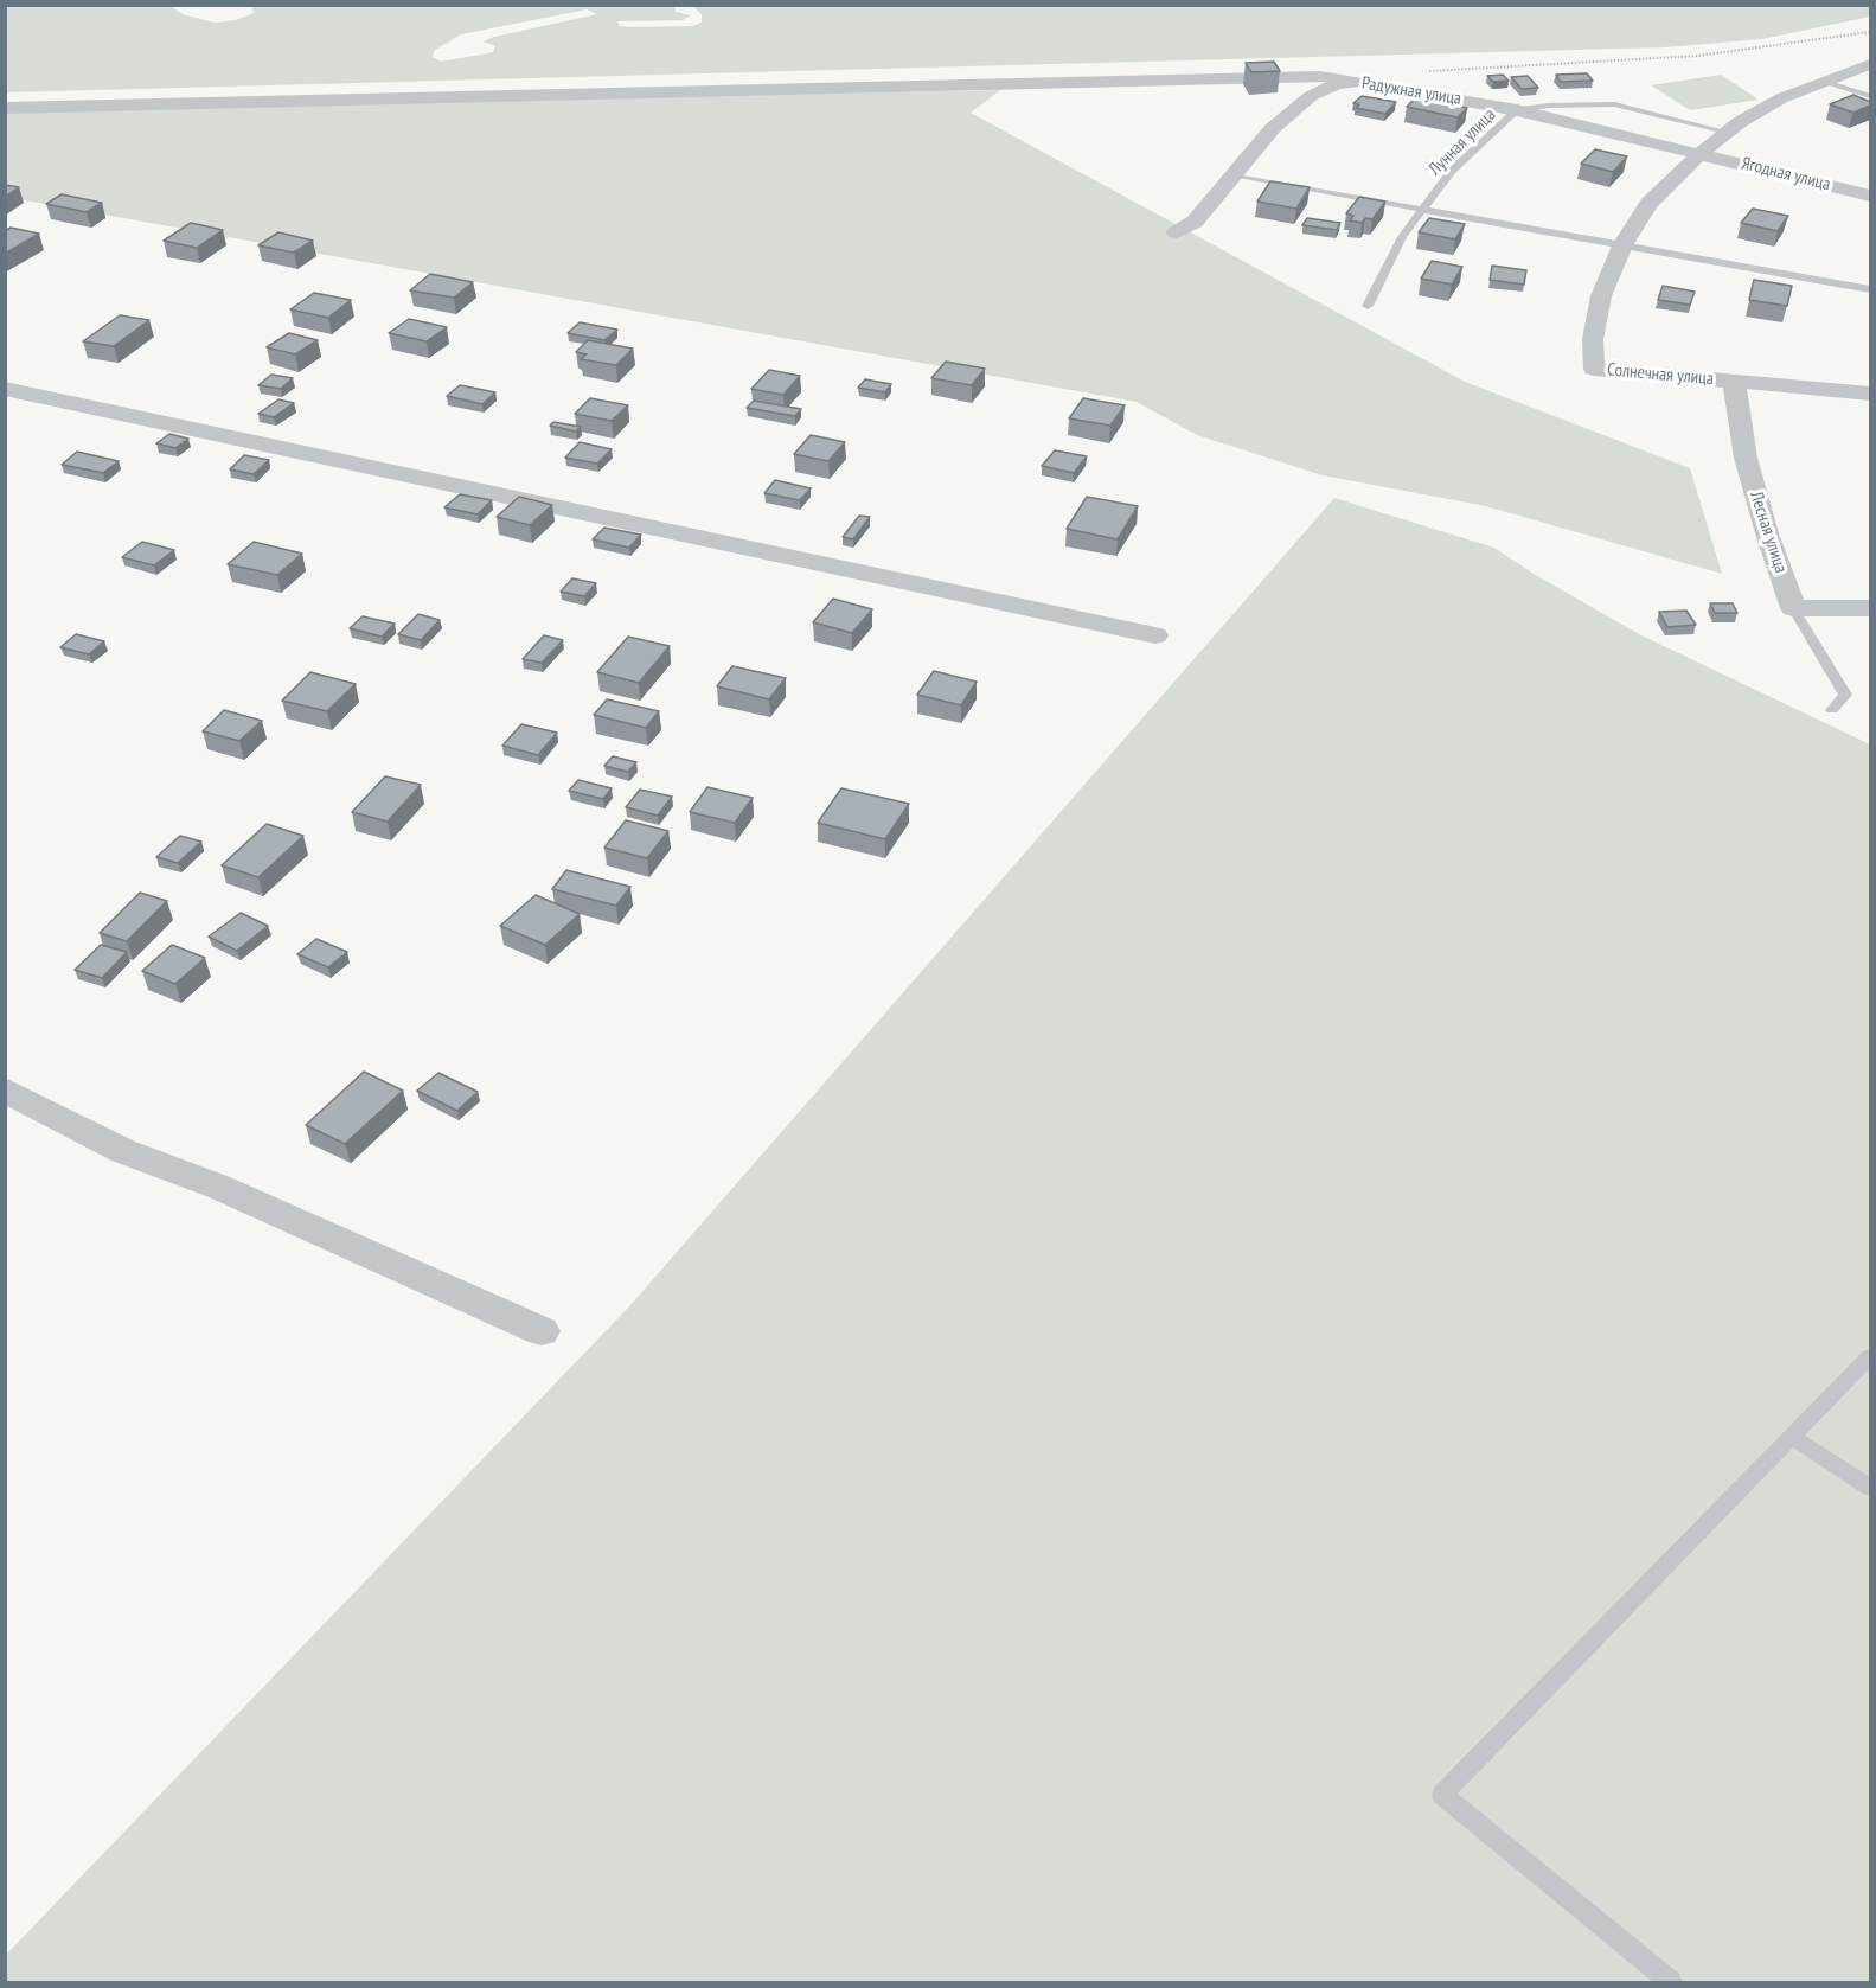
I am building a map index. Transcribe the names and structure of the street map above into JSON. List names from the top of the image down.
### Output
{
  "streets": {
    "street": [
      "Радужная улица",
      "Ягодная улица",
      "Солнечная улица",
      "Лесная улица"
    ],
    "lane": ["Лунная улица"]
  },
  "crossings": [
    ["Радужная улица", "Лунная улица"],
    ["Радужная улица", "Ягодная улица"],
    ["Радужная улица", "Солнечная улица"],
    ["Лунная улица", "Солнечная улица"],
    ["Ягодная улица", "Солнечная улица"],
    ["Солнечная улица", "Лесная улица"]
  ]
}
